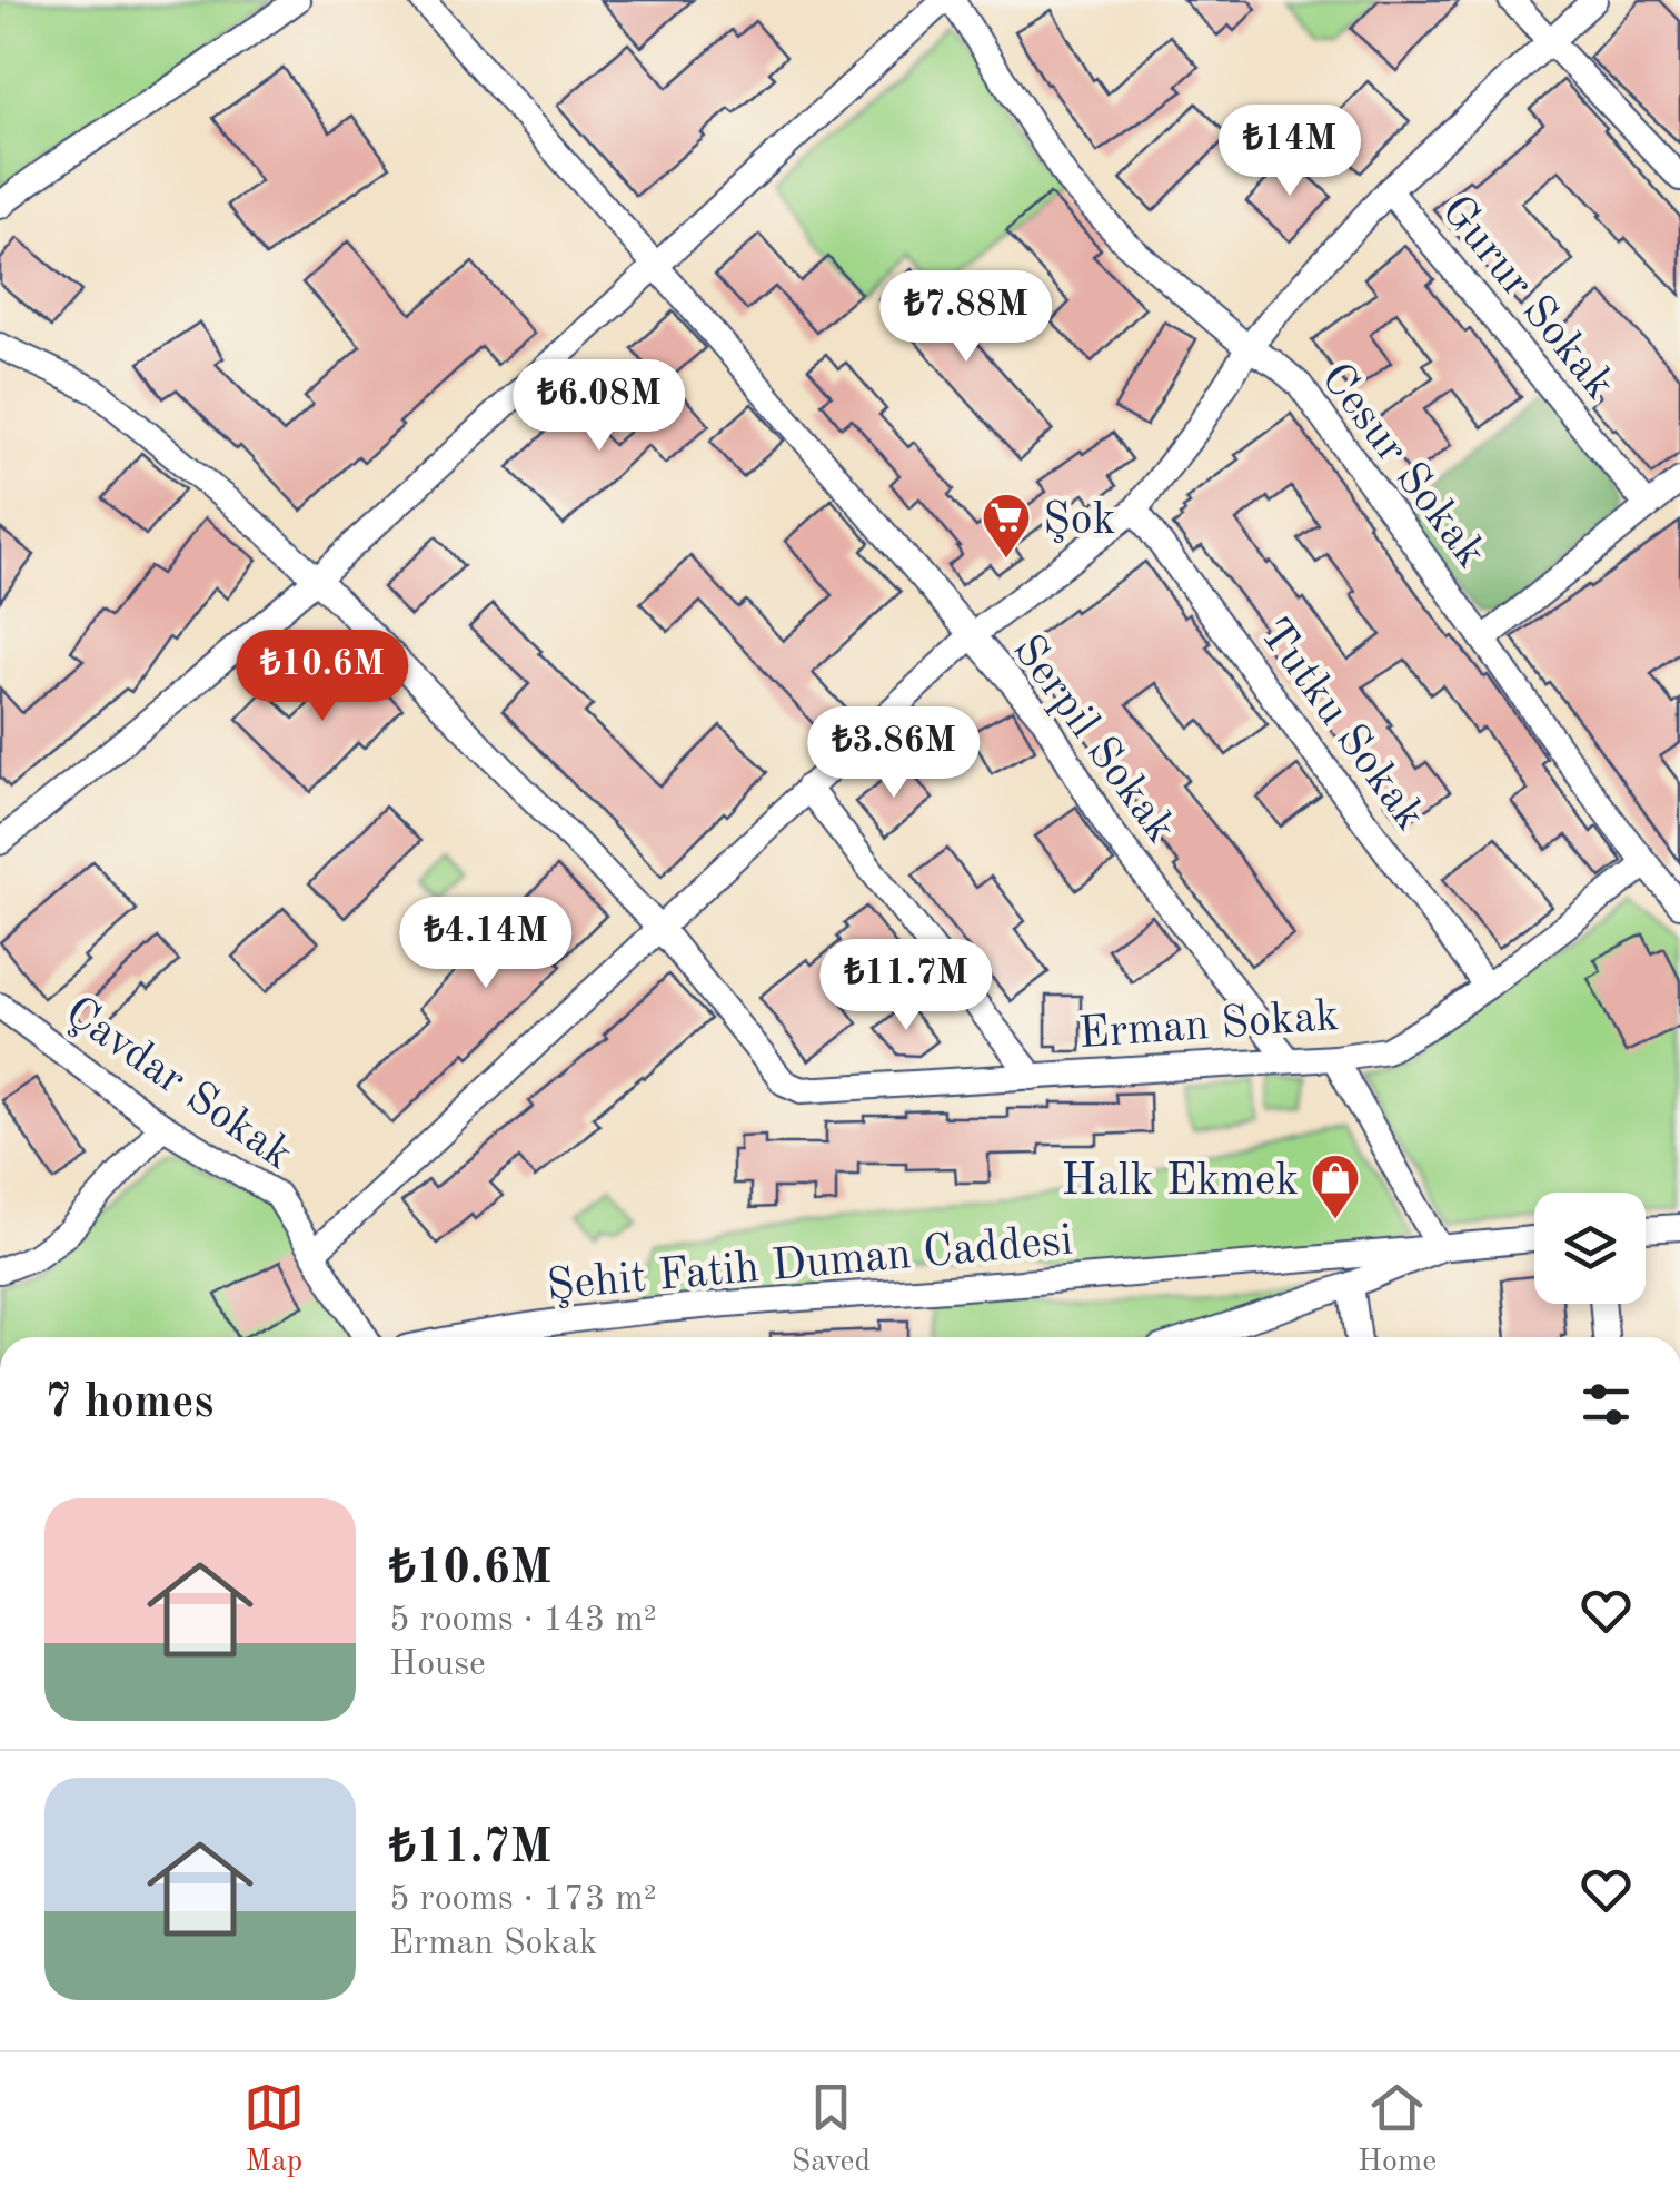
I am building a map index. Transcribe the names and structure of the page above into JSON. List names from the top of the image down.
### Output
{
  "streets": {
    "street": [
      "Gurur Sokak",
      "Cesur Sokak",
      "Tutku Sokak",
      "Serpil Sokak",
      "Erman Sokak",
      "Çavdar Sokak",
      "Şehit Fatih Duman Caddesi"
    ]
  },
  "crossings": [
    ["Cesur Sokak", "Erman Sokak"],
    ["Tutku Sokak", "Erman Sokak"],
    ["Serpil Sokak", "Erman Sokak"]
  ],
  "places": {
    "supermarket": ["Şok"],
    "shop": ["Halk Ekmek"]
  },
  "page": {
    "price": [
      "₺14M",
      "₺7.88M",
      "₺6.08M",
      "₺10.6M",
      "₺3.86M",
      "₺4.14M",
      "₺11.7M"
    ],
    "heading": "7 homes",
    "list": [
      {
        "name": "₺10.6M",
        "note": "5 rooms · 143 m² · House"
      },
      {
        "name": "₺11.7M",
        "note": "5 rooms · 173 m² · Erman Sokak"
      }
    ],
    "tabs": ["Map", "Saved", "Home"]
  }
}
